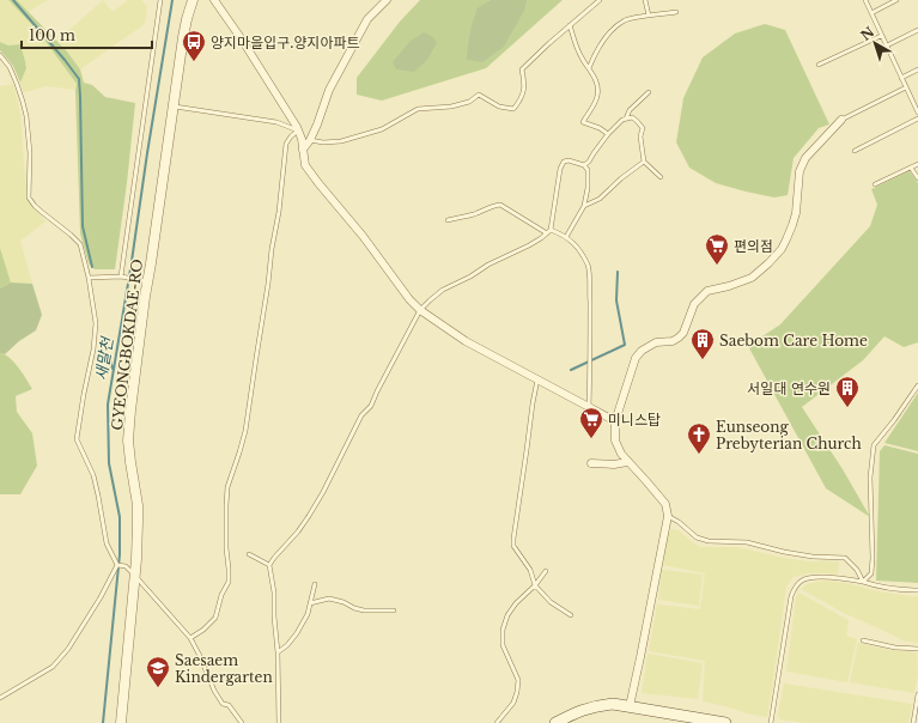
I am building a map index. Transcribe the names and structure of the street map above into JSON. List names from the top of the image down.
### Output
{
  "streets": {
    "street": ["GYEONGBOKDAE-RO"]
  },
  "water": ["새말천"],
  "places": {
    "bus stop": ["양지마을입구.양지아파트"],
    "supermarket": ["편의점", "미니스탑"],
    "building": ["Saebom Care Home", "서일대 연수원"],
    "church": ["Eunseong Prebyterian Church"],
    "school or university": ["Saesaem Kindergarten"]
  },
  "scale_bar": "100 m",
  "north": "top left"
}
